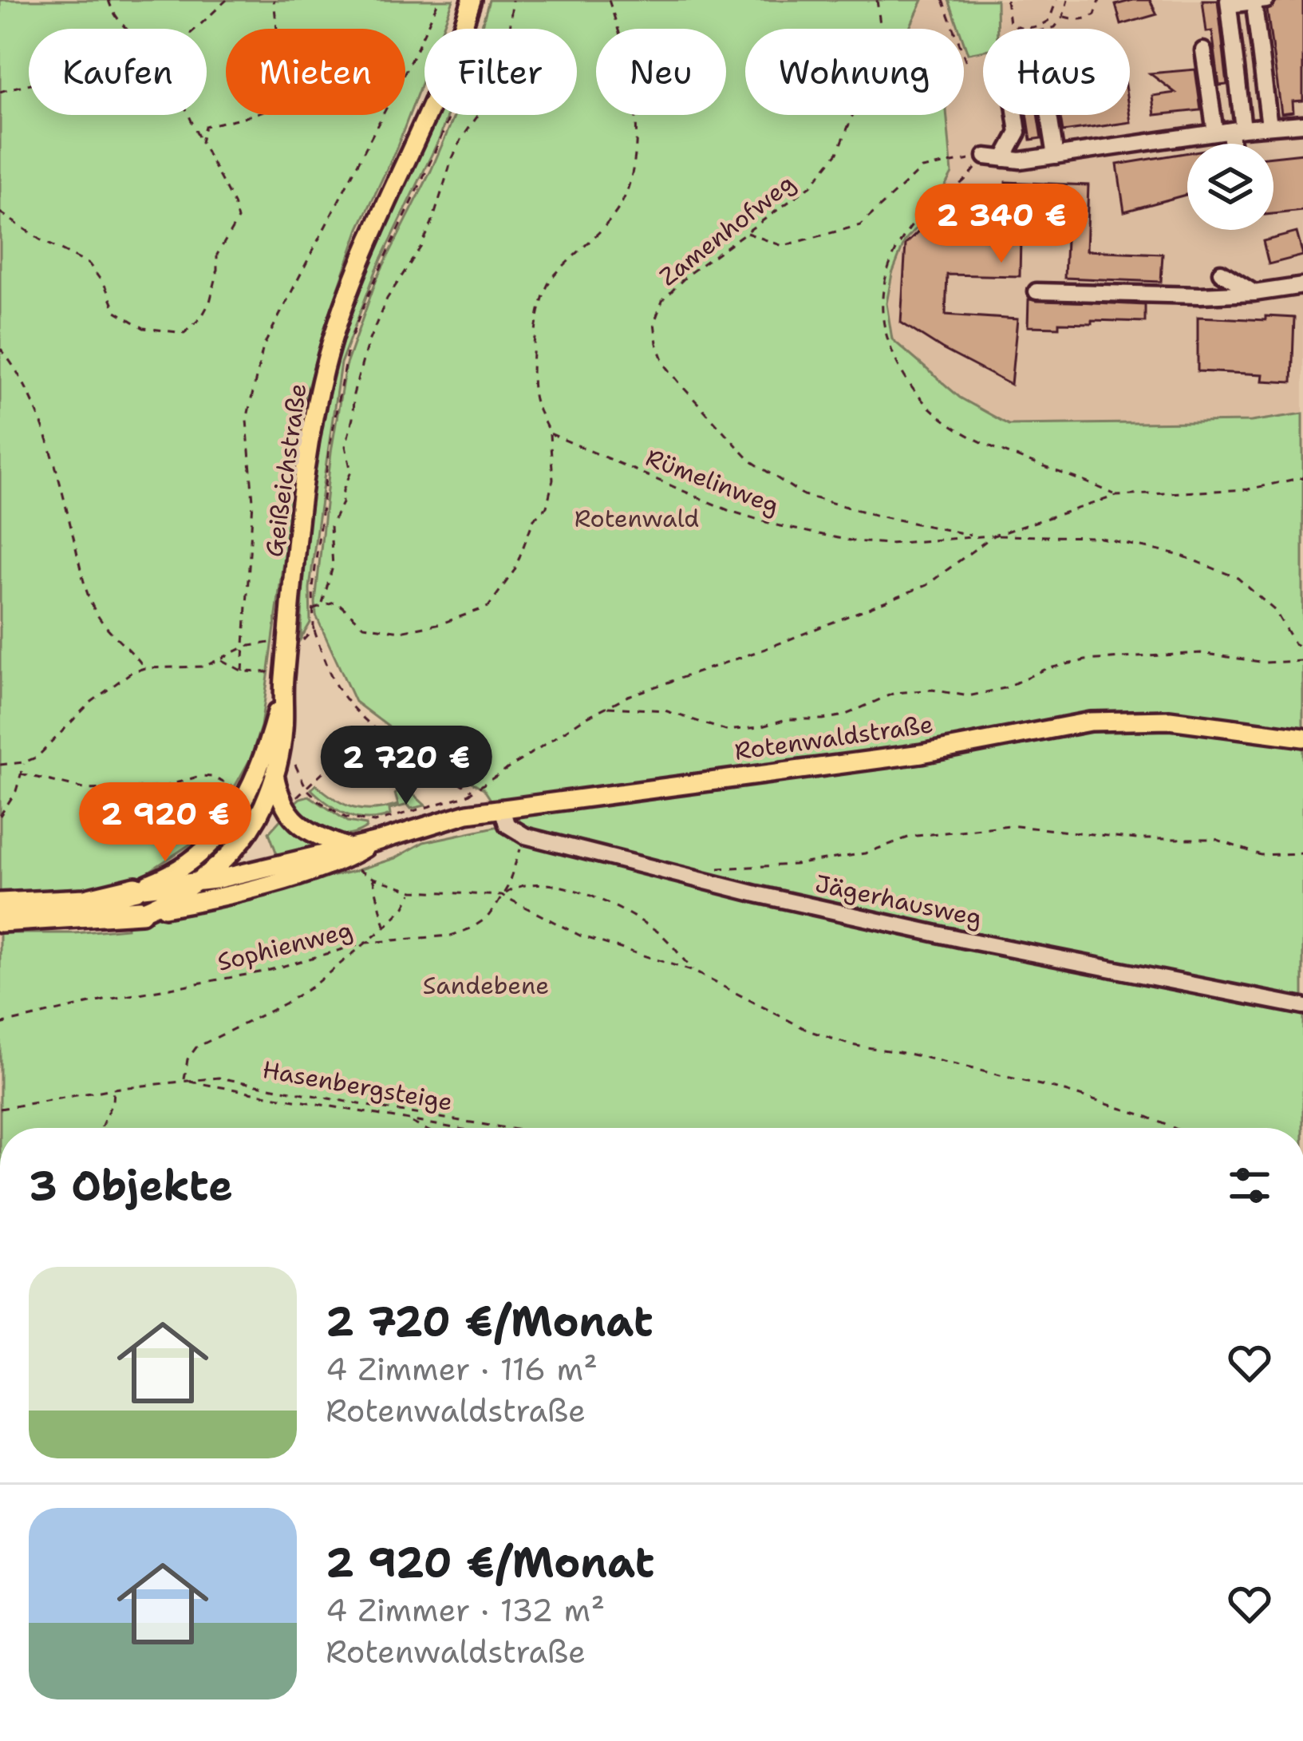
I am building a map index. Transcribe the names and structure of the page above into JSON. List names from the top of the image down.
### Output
{
  "streets": {
    "highway": ["Rotenwaldstraße"],
    "main road": ["Geißeichstraße"],
    "street": ["Jägerhausweg"],
    "path": [
      "Zamenhofweg",
      "Rümelinweg",
      "Sophienweg",
      "Hasenbergsteige"
    ]
  },
  "crossings": [
    ["Zamenhofweg", "Rümelinweg"],
    ["Geißeichstraße", "Rotenwaldstraße"],
    ["Jägerhausweg", "Sophienweg"]
  ],
  "parks": ["Rotenwald", "Sandebene"],
  "page": {
    "chip": [
      "Kaufen",
      "Mieten",
      "Filter",
      "Neu",
      "Wohnung",
      "Haus"
    ],
    "price": ["2 340 €", "2 720 €", "2 920 €"],
    "heading": "3 Objekte",
    "list": [
      {
        "name": "2 720 €/Monat",
        "note": "4 Zimmer · 116 m² · Rotenwaldstraße"
      },
      {
        "name": "2 920 €/Monat",
        "note": "4 Zimmer · 132 m² · Rotenwaldstraße"
      }
    ]
  }
}
